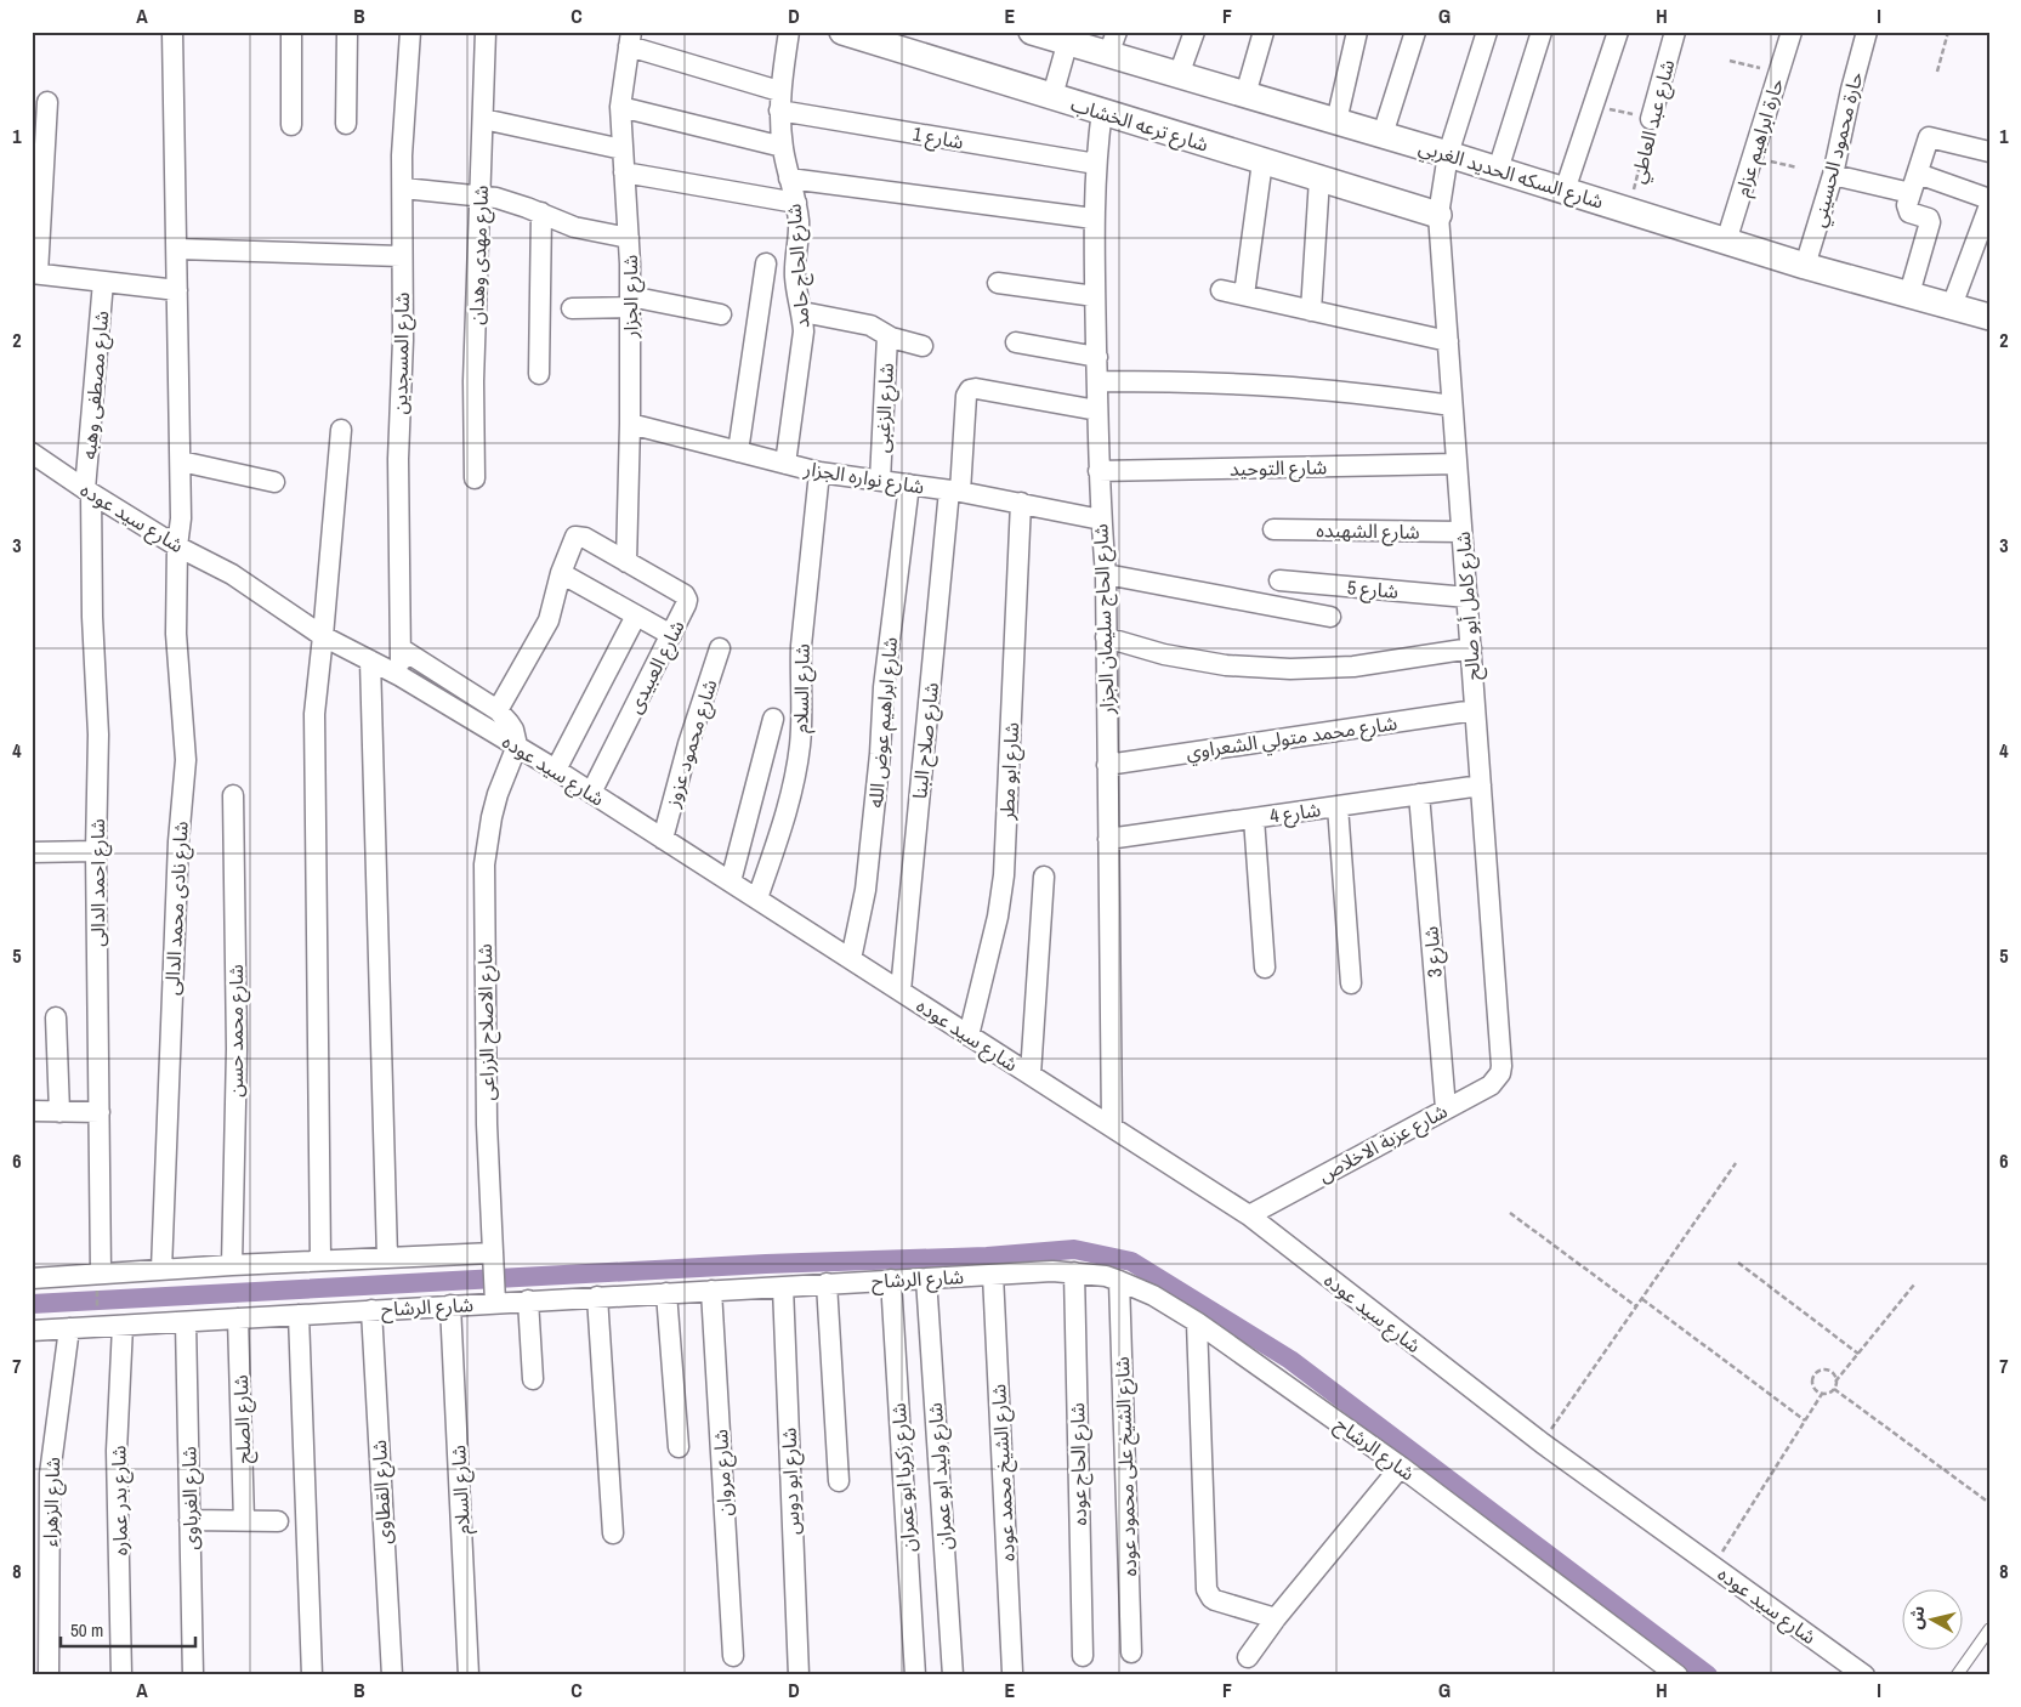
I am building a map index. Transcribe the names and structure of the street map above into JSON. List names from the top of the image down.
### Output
{
  "streets": {
    "street": [
      "شارع عبد العاطي",
      "شارع ترعه الخشاب",
      "شارع 1",
      "حارة ابراهيم عزام",
      "حارة محمود الحسيني",
      "شارع السكه الحديد الغربي",
      "شارع مهدى وهدان",
      "شارع الحاج حامد",
      "شارع الجزار",
      "شارع المسجدين",
      "شارع مصطفى وهبه",
      "شارع الزغبى",
      "شارع التوحيد",
      "شارع نواره الجزار",
      "شارع سيد عوده",
      "شارع الشهيده",
      "شارع 5",
      "شارع كامل أبو صالح",
      "شارع الحاج سليمان الجزار",
      "شارع العبيدى",
      "شارع السلام",
      "شارع ابراهيم عوض الله",
      "شارع محمد متولي الشعراوي",
      "شارع صلاح البنا",
      "شارع محمود عزوز",
      "شارع ابو مطر",
      "شارع 4",
      "شارع احمد الدالى",
      "شارع نادى محمد الدالى",
      "شارع 3",
      "شارع الاصلاح الزراعى",
      "شارع محمد حسن",
      "شارع عزبة الاخلاص",
      "شارع الرشاح",
      "شارع الصلح",
      "شارع الحاج عوده",
      "شارع الشيخ على محمود عوده",
      "شارع مروان",
      "شارع الشيخ محمد عوده",
      "شارع وليد ابو عمران",
      "شارع زكريا ابو عمران",
      "شارع ابو دوس",
      "شارع القطاوى",
      "شارع الغرباوى",
      "شارع بدر عماره",
      "شارع الزهراء"
    ]
  },
  "crossings": [
    ["شارع عبد العاطي", "شارع السكه الحديد الغربي"],
    ["شارع ترعه الخشاب", "شارع كامل أبو صالح"],
    ["شارع ترعه الخشاب", "شارع الحاج سليمان الجزار"],
    ["شارع 1", "شارع الحاج حامد"],
    ["شارع 1", "شارع الجزار"],
    ["شارع 1", "شارع الحاج سليمان الجزار"],
    ["حارة ابراهيم عزام", "شارع السكه الحديد الغربي"],
    ["حارة محمود الحسيني", "شارع السكه الحديد الغربي"],
    ["شارع السكه الحديد الغربي", "شارع كامل أبو صالح"],
    ["شارع الحاج حامد", "شارع نواره الجزار"],
    ["شارع الجزار", "شارع نواره الجزار"],
    ["شارع الجزار", "شارع العبيدى"],
    ["شارع المسجدين", "شارع سيد عوده"],
    ["شارع مصطفى وهبه", "شارع سيد عوده"],
    ["شارع مصطفى وهبه", "شارع احمد الدالى"],
    ["شارع الزغبى", "شارع نواره الجزار"],
    ["شارع التوحيد", "شارع كامل أبو صالح"],
    ["شارع التوحيد", "شارع الحاج سليمان الجزار"],
    ["شارع نواره الجزار", "شارع الحاج سليمان الجزار"],
    ["شارع نواره الجزار", "شارع السلام"],
    ["شارع نواره الجزار", "شارع ابراهيم عوض الله"],
    ["شارع نواره الجزار", "شارع صلاح البنا"],
    ["شارع نواره الجزار", "شارع ابو مطر"],
    ["شارع سيد عوده", "شارع الحاج سليمان الجزار"],
    ["شارع سيد عوده", "شارع العبيدى"],
    ["شارع سيد عوده", "شارع السلام"],
    ["شارع سيد عوده", "شارع ابراهيم عوض الله"],
    ["شارع سيد عوده", "شارع صلاح البنا"],
    ["شارع سيد عوده", "شارع محمود عزوز"],
    ["شارع سيد عوده", "شارع ابو مطر"],
    ["شارع سيد عوده", "شارع احمد الدالى"],
    ["شارع سيد عوده", "شارع نادى محمد الدالى"],
    ["شارع سيد عوده", "شارع الاصلاح الزراعى"],
    ["شارع سيد عوده", "شارع عزبة الاخلاص"],
    ["شارع الشهيده", "شارع كامل أبو صالح"],
    ["شارع 5", "شارع كامل أبو صالح"],
    ["شارع كامل أبو صالح", "شارع محمد متولي الشعراوي"],
    ["شارع كامل أبو صالح", "شارع 4"],
    ["شارع كامل أبو صالح", "شارع عزبة الاخلاص"],
    ["شارع الحاج سليمان الجزار", "شارع محمد متولي الشعراوي"],
    ["شارع الحاج سليمان الجزار", "شارع صلاح البنا"],
    ["شارع الحاج سليمان الجزار", "شارع 4"],
    ["شارع السلام", "شارع الرشاح"],
    ["شارع 4", "شارع 3"],
    ["شارع 3", "شارع عزبة الاخلاص"],
    ["شارع الاصلاح الزراعى", "شارع الرشاح"],
    ["شارع الرشاح", "شارع الصلح"],
    ["شارع الرشاح", "شارع الحاج عوده"],
    ["شارع الرشاح", "شارع الشيخ على محمود عوده"],
    ["شارع الرشاح", "شارع مروان"],
    ["شارع الرشاح", "شارع الشيخ محمد عوده"],
    ["شارع الرشاح", "شارع وليد ابو عمران"],
    ["شارع الرشاح", "شارع زكريا ابو عمران"],
    ["شارع الرشاح", "شارع ابو دوس"],
    ["شارع الرشاح", "شارع القطاوى"],
    ["شارع الرشاح", "شارع الغرباوى"],
    ["شارع الرشاح", "شارع بدر عماره"],
    ["شارع الرشاح", "شارع الزهراء"]
  ],
  "scale_bar": "50 m",
  "north": "left",
  "grid": {
    "columns": [
      "A",
      "B",
      "C",
      "D",
      "E",
      "F",
      "G",
      "H",
      "I"
    ],
    "rows": [
      "1",
      "2",
      "3",
      "4",
      "5",
      "6",
      "7",
      "8"
    ]
  }
}
